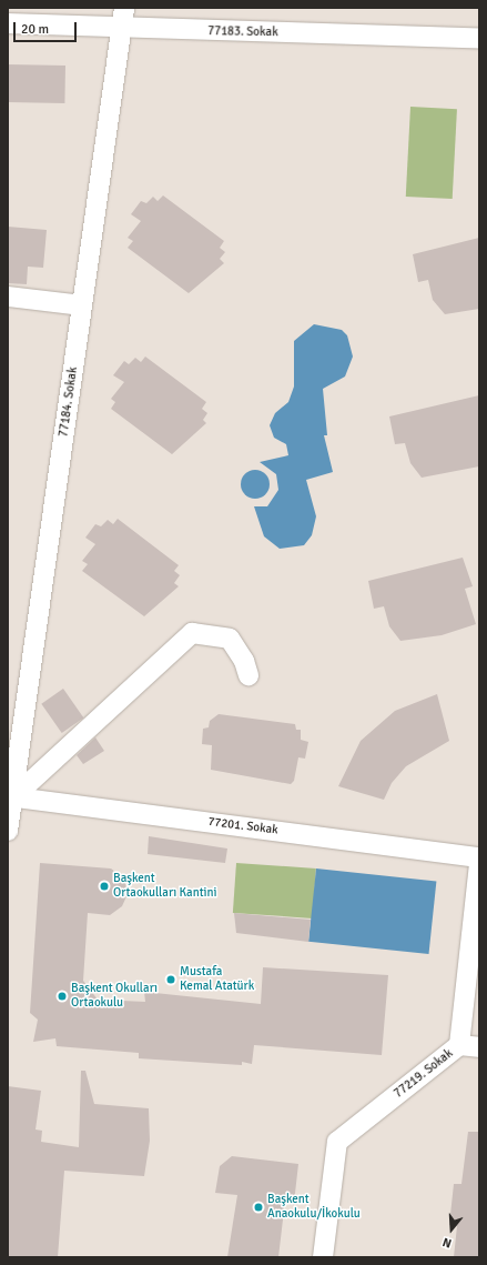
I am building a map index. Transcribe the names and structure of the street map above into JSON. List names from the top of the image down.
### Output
{
  "streets": {
    "street": [
      "77183. Sokak",
      "77184. Sokak",
      "77201. Sokak",
      "77219. Sokak"
    ]
  },
  "crossings": [
    ["77183. Sokak", "77184. Sokak"],
    ["77184. Sokak", "77201. Sokak"]
  ],
  "places": [
    "Başkent Ortaokulları Kantini",
    "Mustafa Kemal Atatürk",
    "Başkent Okulları Ortaokulu",
    "Başkent Anaokulu/İkokulu"
  ],
  "scale_bar": "20 m",
  "north": "bottom"
}
